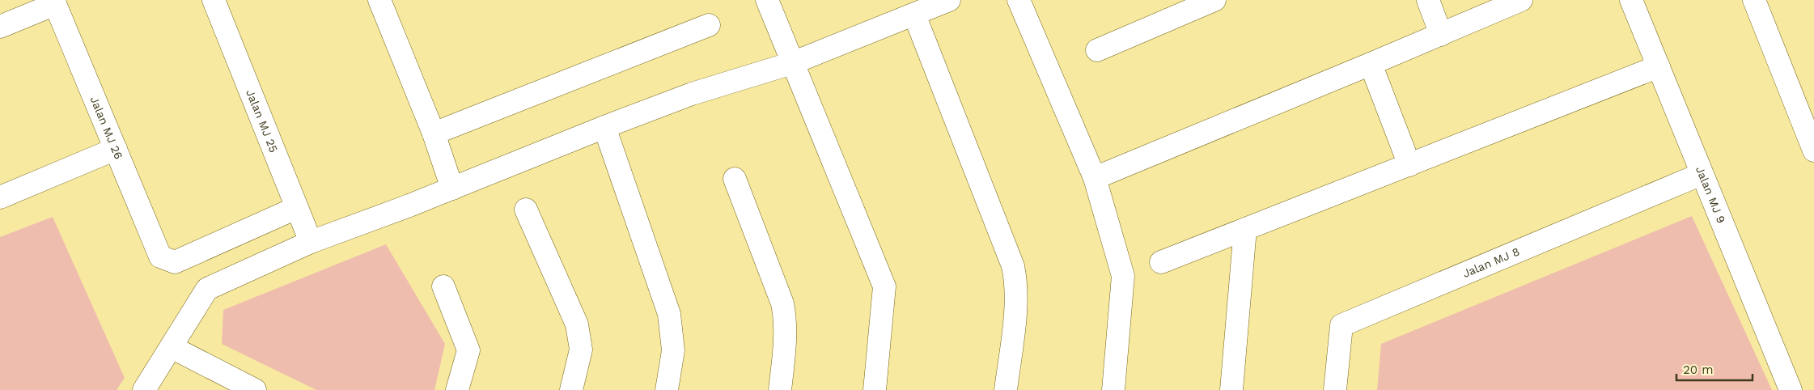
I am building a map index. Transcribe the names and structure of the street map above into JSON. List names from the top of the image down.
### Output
{
  "streets": {
    "street": [
      "Jalan MJ 25",
      "Jalan MJ 26",
      "Jalan MJ 9",
      "Jalan MJ 8"
    ]
  },
  "crossings": [
    ["Jalan MJ 25", "Jalan MJ 26"],
    ["Jalan MJ 9", "Jalan MJ 8"]
  ],
  "scale_bar": "20 m"
}
